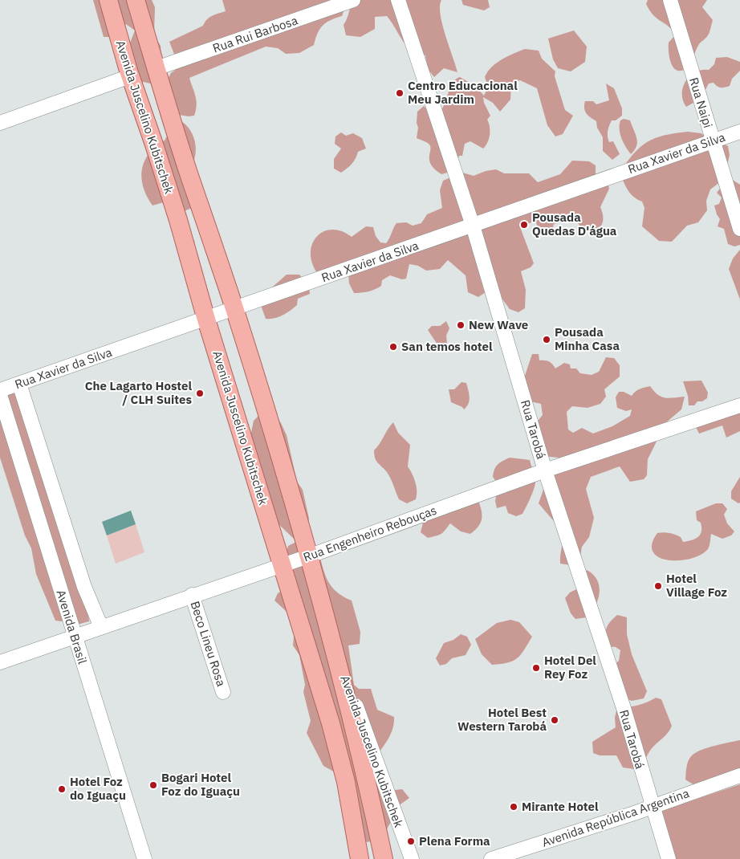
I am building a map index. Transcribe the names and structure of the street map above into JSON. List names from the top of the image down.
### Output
{
  "streets": {
    "main road": ["Avenida Juscelino Kubitschek"],
    "street": [
      "Rua Rui Barbosa",
      "Rua Naipi",
      "Rua Xavier da Silva",
      "Rua Tarobá",
      "Rua Engenheiro Rebouças",
      "Avenida Brasil",
      "Beco Lineu Rosa",
      "Avenida República Argentina"
    ]
  },
  "crossings": [
    ["Rua Rui Barbosa", "Avenida Juscelino Kubitschek"],
    ["Rua Naipi", "Rua Xavier da Silva"],
    ["Avenida Juscelino Kubitschek", "Rua Xavier da Silva"],
    ["Avenida Juscelino Kubitschek", "Rua Engenheiro Rebouças"],
    ["Rua Xavier da Silva", "Rua Tarobá"],
    ["Rua Tarobá", "Rua Engenheiro Rebouças"],
    ["Rua Tarobá", "Avenida República Argentina"],
    ["Rua Engenheiro Rebouças", "Avenida Brasil"],
    ["Rua Engenheiro Rebouças", "Beco Lineu Rosa"]
  ],
  "places": [
    "Centro Educacional Meu Jardim",
    "Pousada Quedas D'água",
    "New Wave",
    "Pousada Minha Casa",
    "San temos hotel",
    "Che Lagarto Hostel / CLH Suites",
    "Hotel Village Foz",
    "Hotel Del Rey Foz",
    "Hotel Best Western Tarobá",
    "Bogari Hotel Foz do Iguaçu",
    "Hotel Foz do Iguaçu",
    "Mirante Hotel",
    "Plena Forma"
  ]
}
